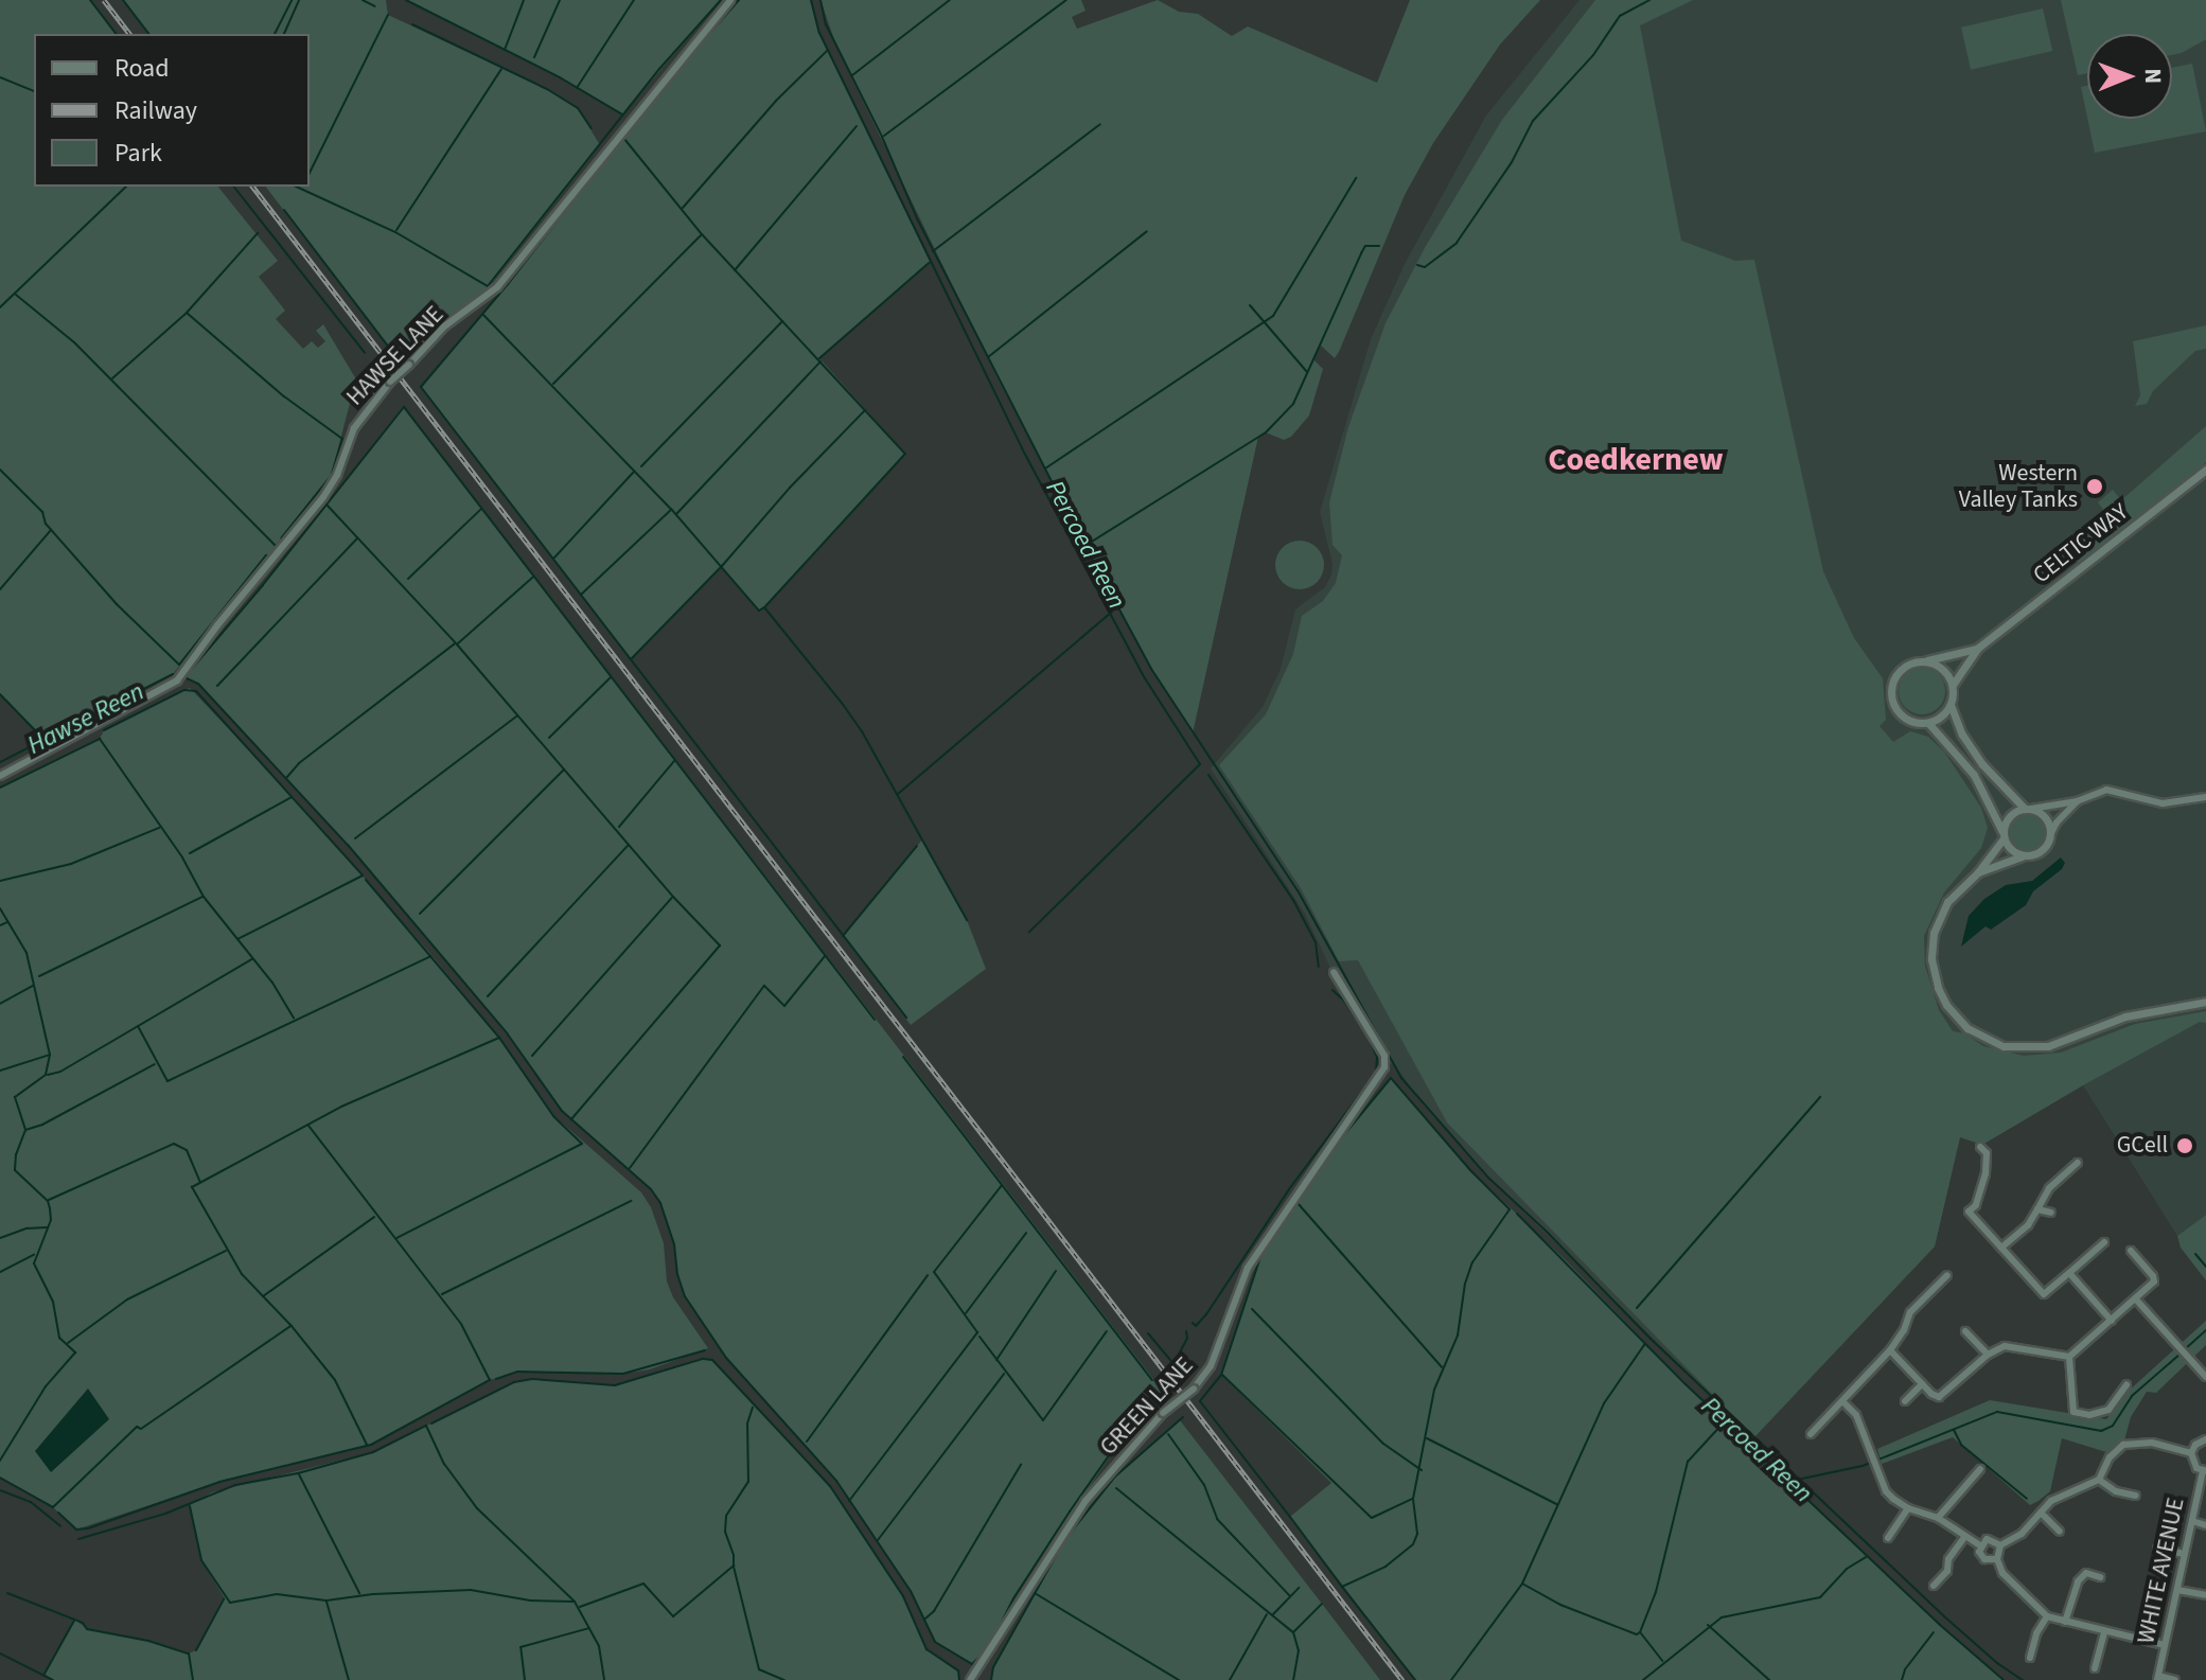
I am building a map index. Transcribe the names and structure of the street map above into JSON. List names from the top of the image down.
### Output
{
  "streets": {
    "street": [
      "HAWSE LANE",
      "CELTIC WAY",
      "GREEN LANE",
      "WHITE AVENUE"
    ]
  },
  "districts": ["Coedkernew"],
  "water": ["Percoed Reen", "Hawse Reen"],
  "places": ["Western Valley Tanks", "GCell"],
  "legend": ["Road", "Railway", "Park"],
  "north": "right"
}
